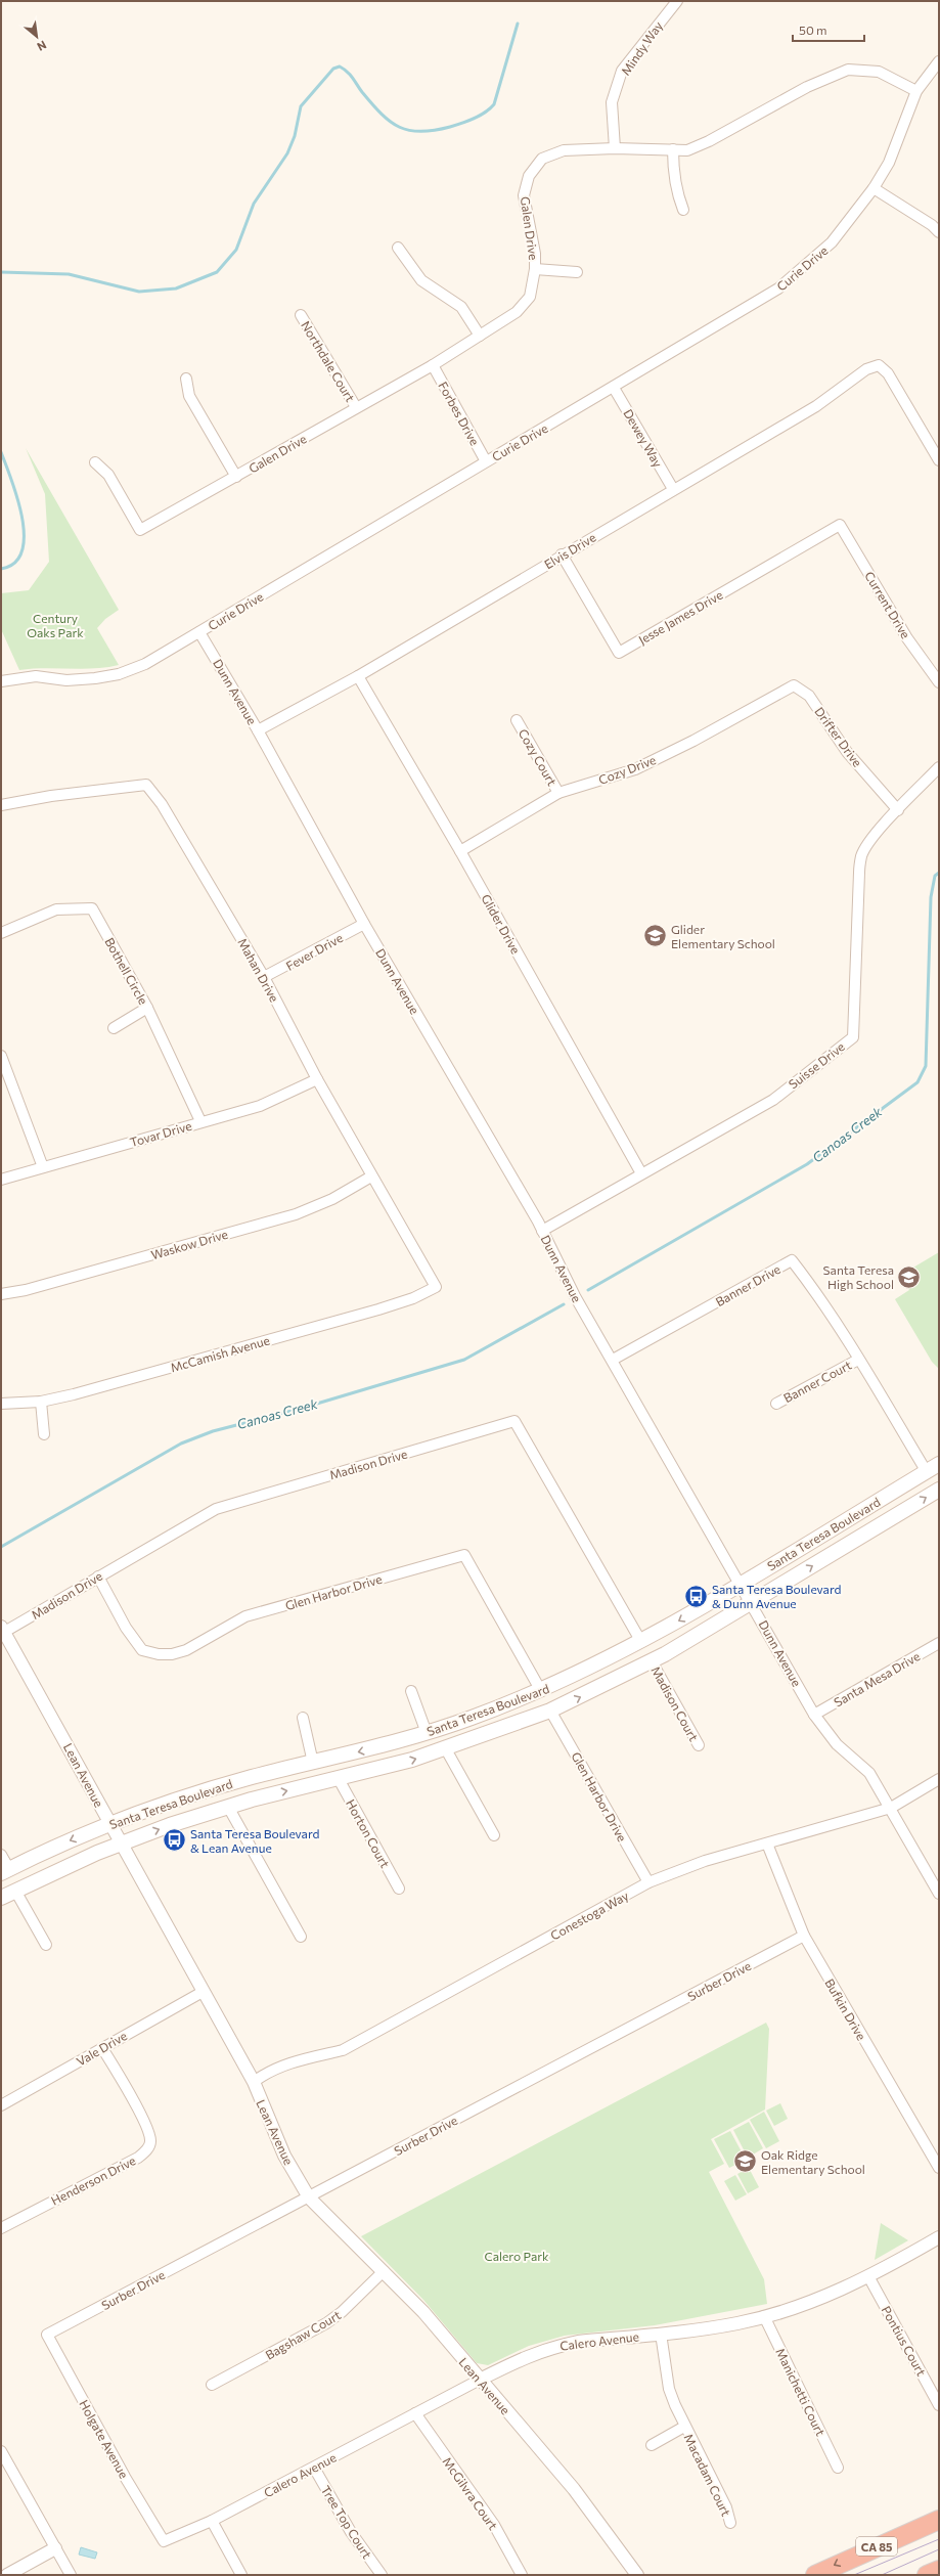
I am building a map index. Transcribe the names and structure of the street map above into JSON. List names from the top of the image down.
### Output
{
  "streets": {
    "highway": ["CA 85"],
    "main road": ["Santa Teresa Boulevard"],
    "street": [
      "Mindy Way",
      "Galen Drive",
      "Curie Drive",
      "Northdale Court",
      "Forbes Drive",
      "Dewey Way",
      "Elvis Drive",
      "Current Drive",
      "Jesse James Drive",
      "Dunn Avenue",
      "Drifter Drive",
      "Cozy Court",
      "Cozy Drive",
      "Glider Drive",
      "Fever Drive",
      "Mahan Drive",
      "Bothell Circle",
      "Suisse Drive",
      "Tovar Drive",
      "Waskow Drive",
      "Banner Drive",
      "McCamish Avenue",
      "Banner Court",
      "Madison Drive",
      "Glen Harbor Drive",
      "Santa Mesa Drive",
      "Madison Court",
      "Lean Avenue",
      "Horton Court",
      "Conestoga Way",
      "Surber Drive",
      "Bufkin Drive",
      "Vale Drive",
      "Henderson Drive",
      "Bagshaw Court",
      "Calero Avenue",
      "Pontius Court",
      "Manichetti Court",
      "Holgate Avenue",
      "Macadam Court",
      "McGilvra Court",
      "Tree Top Court"
    ]
  },
  "crossings": [
    ["Mindy Way", "Galen Drive"],
    ["Galen Drive", "Curie Drive"],
    ["Galen Drive", "Northdale Court"],
    ["Galen Drive", "Forbes Drive"],
    ["Curie Drive", "Forbes Drive"],
    ["Curie Drive", "Dewey Way"],
    ["Curie Drive", "Dunn Avenue"],
    ["Dewey Way", "Elvis Drive"],
    ["Elvis Drive", "Jesse James Drive"],
    ["Elvis Drive", "Dunn Avenue"],
    ["Elvis Drive", "Glider Drive"],
    ["Current Drive", "Jesse James Drive"],
    ["Dunn Avenue", "Fever Drive"],
    ["Dunn Avenue", "Suisse Drive"],
    ["Dunn Avenue", "Banner Drive"],
    ["Dunn Avenue", "Santa Teresa Boulevard"],
    ["Dunn Avenue", "Santa Mesa Drive"],
    ["Dunn Avenue", "Conestoga Way"],
    ["Drifter Drive", "Cozy Drive"],
    ["Drifter Drive", "Suisse Drive"],
    ["Cozy Court", "Cozy Drive"],
    ["Cozy Drive", "Glider Drive"],
    ["Glider Drive", "Suisse Drive"],
    ["Fever Drive", "Mahan Drive"],
    ["Mahan Drive", "Tovar Drive"],
    ["Mahan Drive", "Waskow Drive"],
    ["Mahan Drive", "McCamish Avenue"],
    ["Bothell Circle", "Tovar Drive"],
    ["Banner Drive", "Banner Court"],
    ["Banner Drive", "Santa Teresa Boulevard"],
    ["Madison Drive", "Santa Teresa Boulevard"],
    ["Madison Drive", "Glen Harbor Drive"],
    ["Madison Drive", "Lean Avenue"],
    ["Santa Teresa Boulevard", "Glen Harbor Drive"],
    ["Santa Teresa Boulevard", "Madison Court"],
    ["Santa Teresa Boulevard", "Lean Avenue"],
    ["Santa Teresa Boulevard", "Horton Court"],
    ["Glen Harbor Drive", "Conestoga Way"],
    ["Lean Avenue", "Conestoga Way"],
    ["Lean Avenue", "Surber Drive"],
    ["Lean Avenue", "Vale Drive"],
    ["Lean Avenue", "Bagshaw Court"],
    ["Lean Avenue", "Calero Avenue"],
    ["Conestoga Way", "Bufkin Drive"],
    ["Surber Drive", "Bufkin Drive"],
    ["Surber Drive", "Holgate Avenue"],
    ["Vale Drive", "Henderson Drive"],
    ["Calero Avenue", "Pontius Court"],
    ["Calero Avenue", "Manichetti Court"],
    ["Calero Avenue", "Holgate Avenue"],
    ["Calero Avenue", "Macadam Court"],
    ["Calero Avenue", "McGilvra Court"],
    ["Calero Avenue", "Tree Top Court"]
  ],
  "water": ["Canoas Creek"],
  "parks": ["Century Oaks Park", "Calero Park"],
  "places": {
    "school or university": ["Glider Elementary School", "Santa Teresa High School", "Oak Ridge Elementary School"],
    "bus stop": ["Santa Teresa Boulevard & Dunn Avenue", "Santa Teresa Boulevard & Lean Avenue"]
  },
  "scale_bar": "50 m",
  "north": "bottom right"
}
